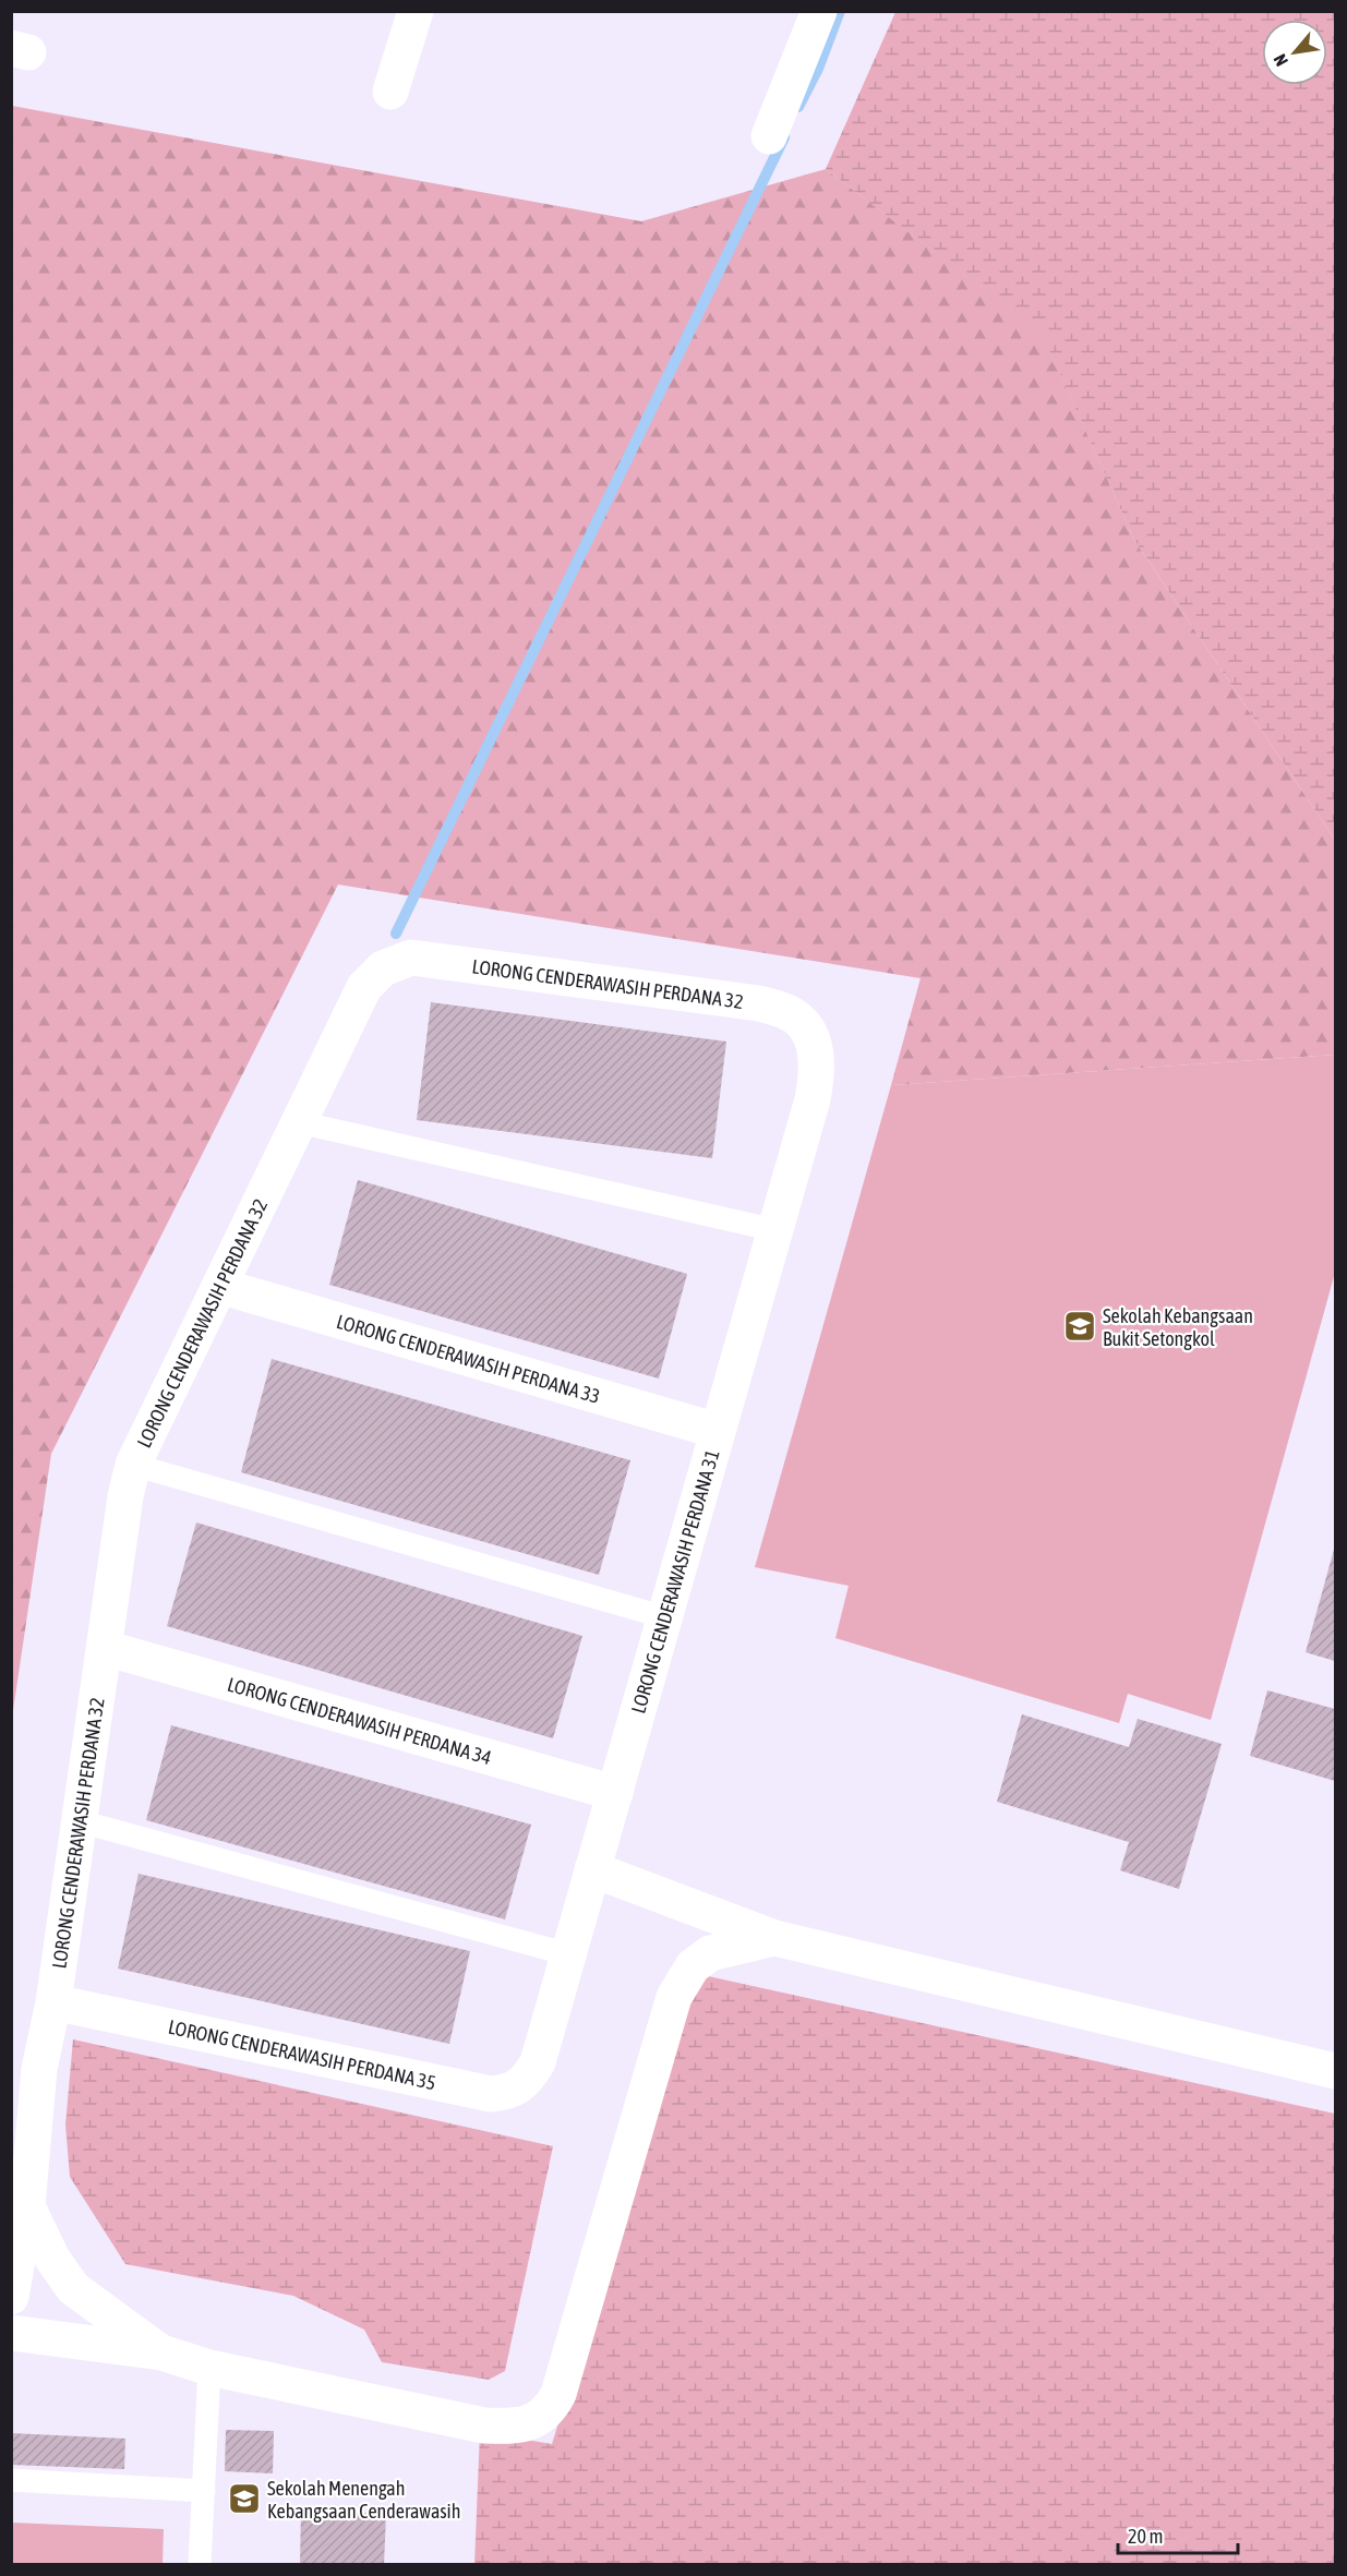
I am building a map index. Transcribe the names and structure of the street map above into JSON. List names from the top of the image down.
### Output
{
  "streets": {
    "street": [
      "LORONG CENDERAWASIH PERDANA 32",
      "LORONG CENDERAWASIH PERDANA 33",
      "LORONG CENDERAWASIH PERDANA 31",
      "LORONG CENDERAWASIH PERDANA 34",
      "LORONG CENDERAWASIH PERDANA 35"
    ]
  },
  "crossings": [
    ["LORONG CENDERAWASIH PERDANA 32", "LORONG CENDERAWASIH PERDANA 33"],
    ["LORONG CENDERAWASIH PERDANA 32", "LORONG CENDERAWASIH PERDANA 31"],
    ["LORONG CENDERAWASIH PERDANA 32", "LORONG CENDERAWASIH PERDANA 34"],
    ["LORONG CENDERAWASIH PERDANA 32", "LORONG CENDERAWASIH PERDANA 35"],
    ["LORONG CENDERAWASIH PERDANA 33", "LORONG CENDERAWASIH PERDANA 31"],
    ["LORONG CENDERAWASIH PERDANA 31", "LORONG CENDERAWASIH PERDANA 34"],
    ["LORONG CENDERAWASIH PERDANA 31", "LORONG CENDERAWASIH PERDANA 35"]
  ],
  "places": {
    "school or university": ["Sekolah Kebangsaan Bukit Setongkol", "Sekolah Menengah Kebangsaan Cenderawasih"]
  },
  "scale_bar": "20 m",
  "north": "bottom left"
}
